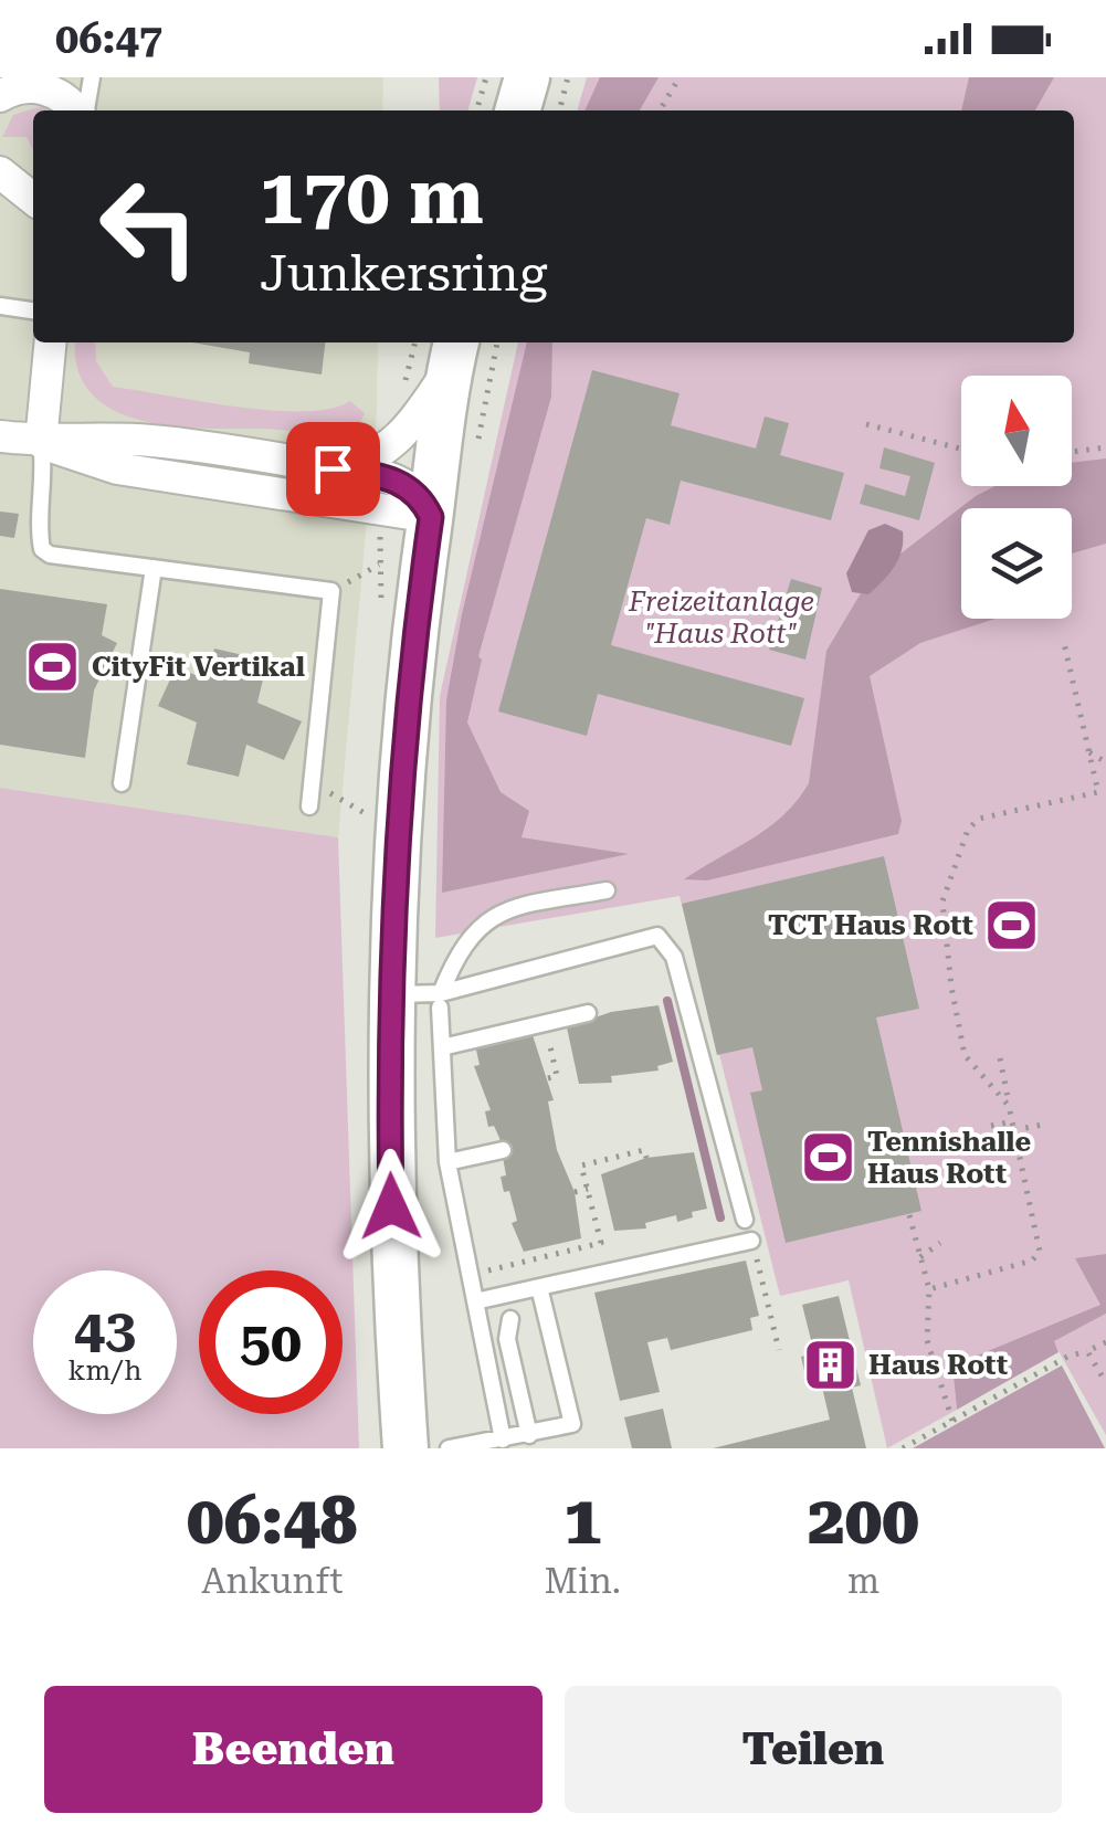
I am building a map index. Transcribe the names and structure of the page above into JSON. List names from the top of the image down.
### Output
{
  "parks": ["Freizeitanlage \"Haus Rott\""],
  "places": {
    "sports": ["CityFit Vertikal", "TCT Haus Rott", "Tennishalle Haus Rott"],
    "building": ["Haus Rott"]
  },
  "north": "top",
  "page": {
    "status": "06:47",
    "turn": ["170 m", "Junkersring"],
    "speed": "43 km/h",
    "limit": "50",
    "eta": [
      "06:48",
      "Ankunft",
      "1",
      "Min.",
      "200",
      "m"
    ],
    "buttons": ["Beenden", "Teilen"]
  }
}
